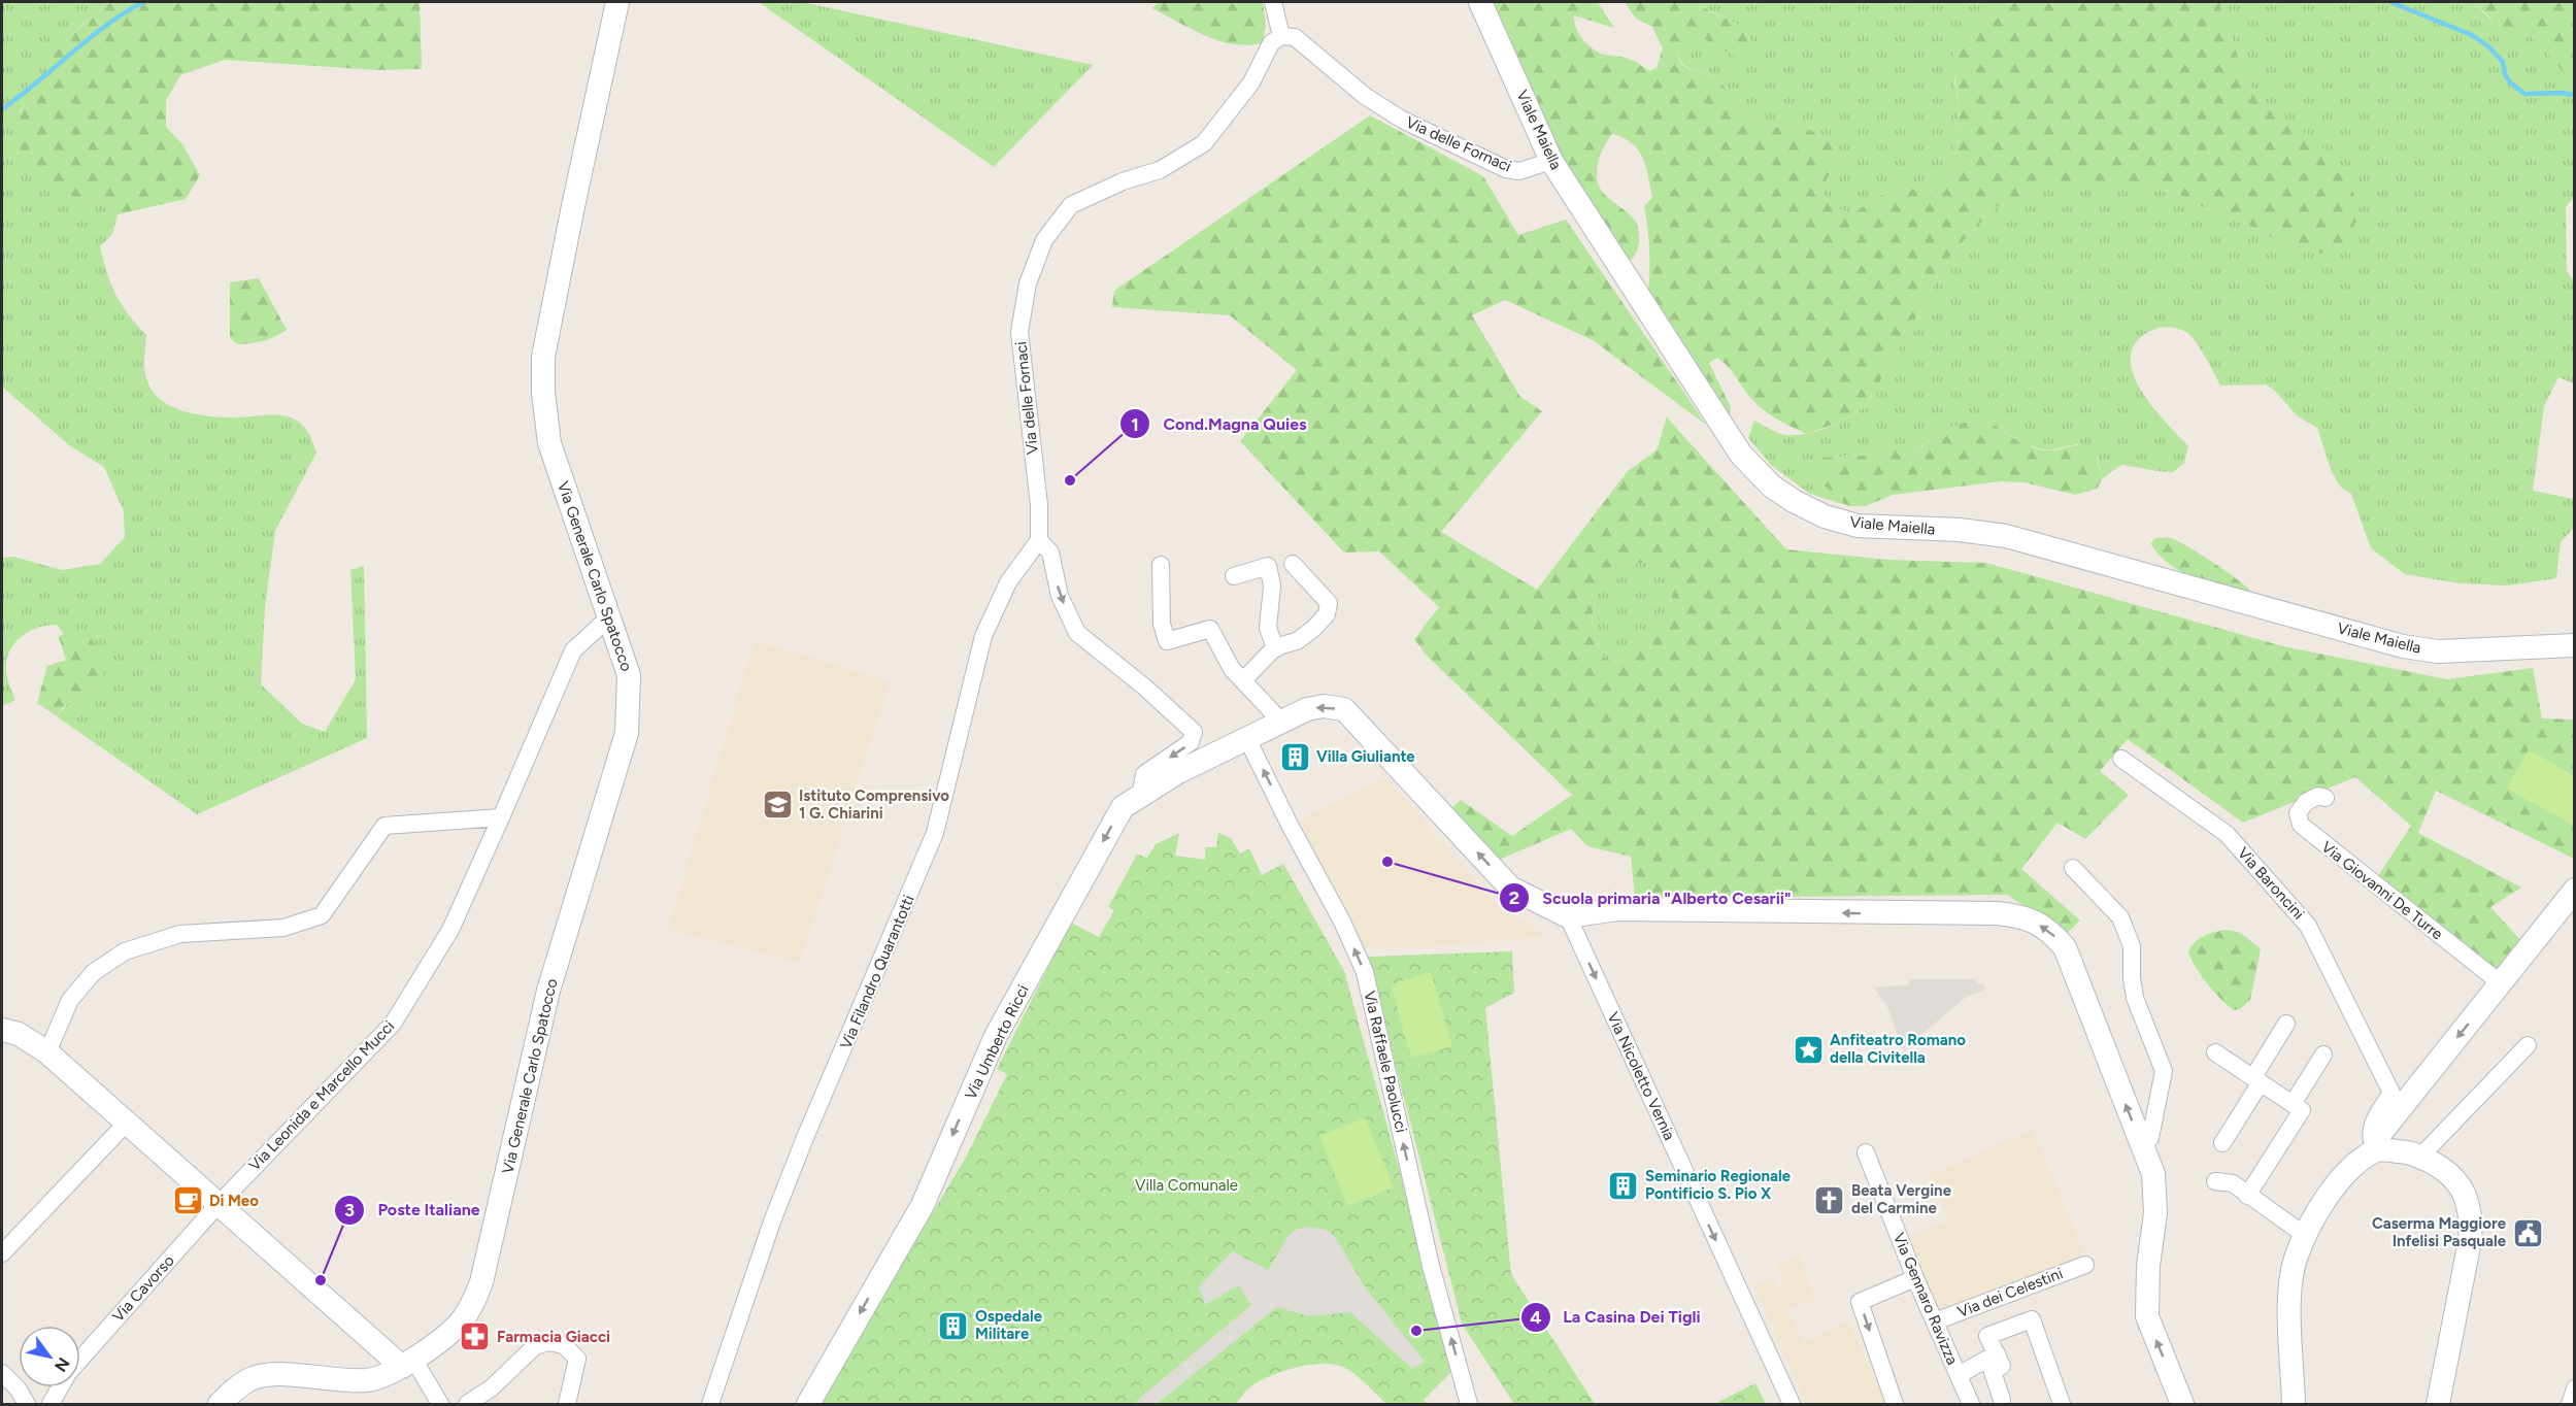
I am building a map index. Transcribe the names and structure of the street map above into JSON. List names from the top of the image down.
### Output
{
  "streets": {
    "street": [
      "Viale Maiella",
      "Via delle Fornaci",
      "Via Generale Carlo Spatocco",
      "Via Baroncini",
      "Via Giovanni De Turre",
      "Via Filandro Quarantotti",
      "Via Umberto Ricci",
      "Via Raffaele Paolucci",
      "Via Nicoletto Vernia",
      "Via Leonida e Marcello Mucci",
      "Via Cavorso",
      "Via dei Celestini",
      "Via Gennaro Ravizza"
    ]
  },
  "crossings": [
    ["Viale Maiella", "Via delle Fornaci"],
    ["Via delle Fornaci", "Via Filandro Quarantotti"],
    ["Via delle Fornaci", "Via Umberto Ricci"],
    ["Via Generale Carlo Spatocco", "Via Leonida e Marcello Mucci"],
    ["Via Umberto Ricci", "Via Raffaele Paolucci"],
    ["Via Umberto Ricci", "Via Nicoletto Vernia"],
    ["Via Leonida e Marcello Mucci", "Via Cavorso"],
    ["Via dei Celestini", "Via Gennaro Ravizza"]
  ],
  "one_way": ["Via Raffaele Paolucci", "Via Nicoletto Vernia"],
  "parks": ["Villa Comunale"],
  "places": {
    "other": [
      "Cond.Magna Quies",
      "Scuola primaria \"Alberto Cesarii\"",
      "Poste Italiane",
      "La Casina Dei Tigli"
    ],
    "building": ["Villa Giuliante", "Seminario Regionale Pontificio S. Pio X", "Ospedale Militare"],
    "school or university": ["Istituto Comprensivo 1 G. Chiarini"],
    "place": ["Anfiteatro Romano della Civitella"],
    "church": ["Beata Vergine del Carmine"],
    "cafe": ["Di Meo"],
    "public building": ["Caserma Maggiore Infelisi Pasquale"],
    "pharmacy": ["Farmacia Giacci"]
  },
  "north": "bottom right"
}
